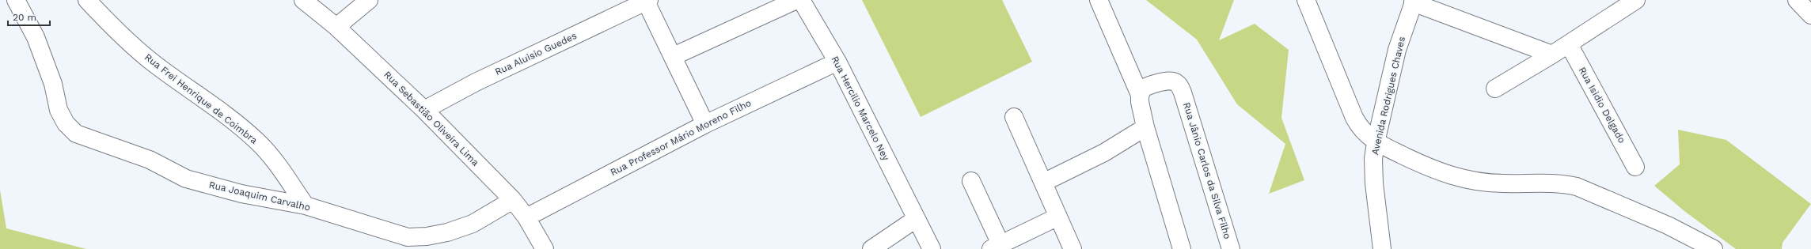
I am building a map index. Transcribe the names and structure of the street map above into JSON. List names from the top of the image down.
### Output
{
  "streets": {
    "street": [
      "Rua Aluisio Guedes",
      "Avenida Rodrigues Chaves",
      "Rua Frei Henrique de Coimbra",
      "Rua Isidio Delgado",
      "Rua Hercilio Marcelo Ney",
      "Rua Sebastião Oliveira Lima",
      "Rua Professor Mário Moreno Filho",
      "Rua Jânio Carlos da Silva Filho",
      "Rua Joaquim Carvalho"
    ]
  },
  "crossings": [
    ["Rua Aluisio Guedes", "Rua Sebastião Oliveira Lima"],
    ["Rua Frei Henrique de Coimbra", "Rua Joaquim Carvalho"],
    ["Rua Hercilio Marcelo Ney", "Rua Professor Mário Moreno Filho"],
    ["Rua Sebastião Oliveira Lima", "Rua Professor Mário Moreno Filho"],
    ["Rua Sebastião Oliveira Lima", "Rua Joaquim Carvalho"]
  ],
  "scale_bar": "20 m"
}
